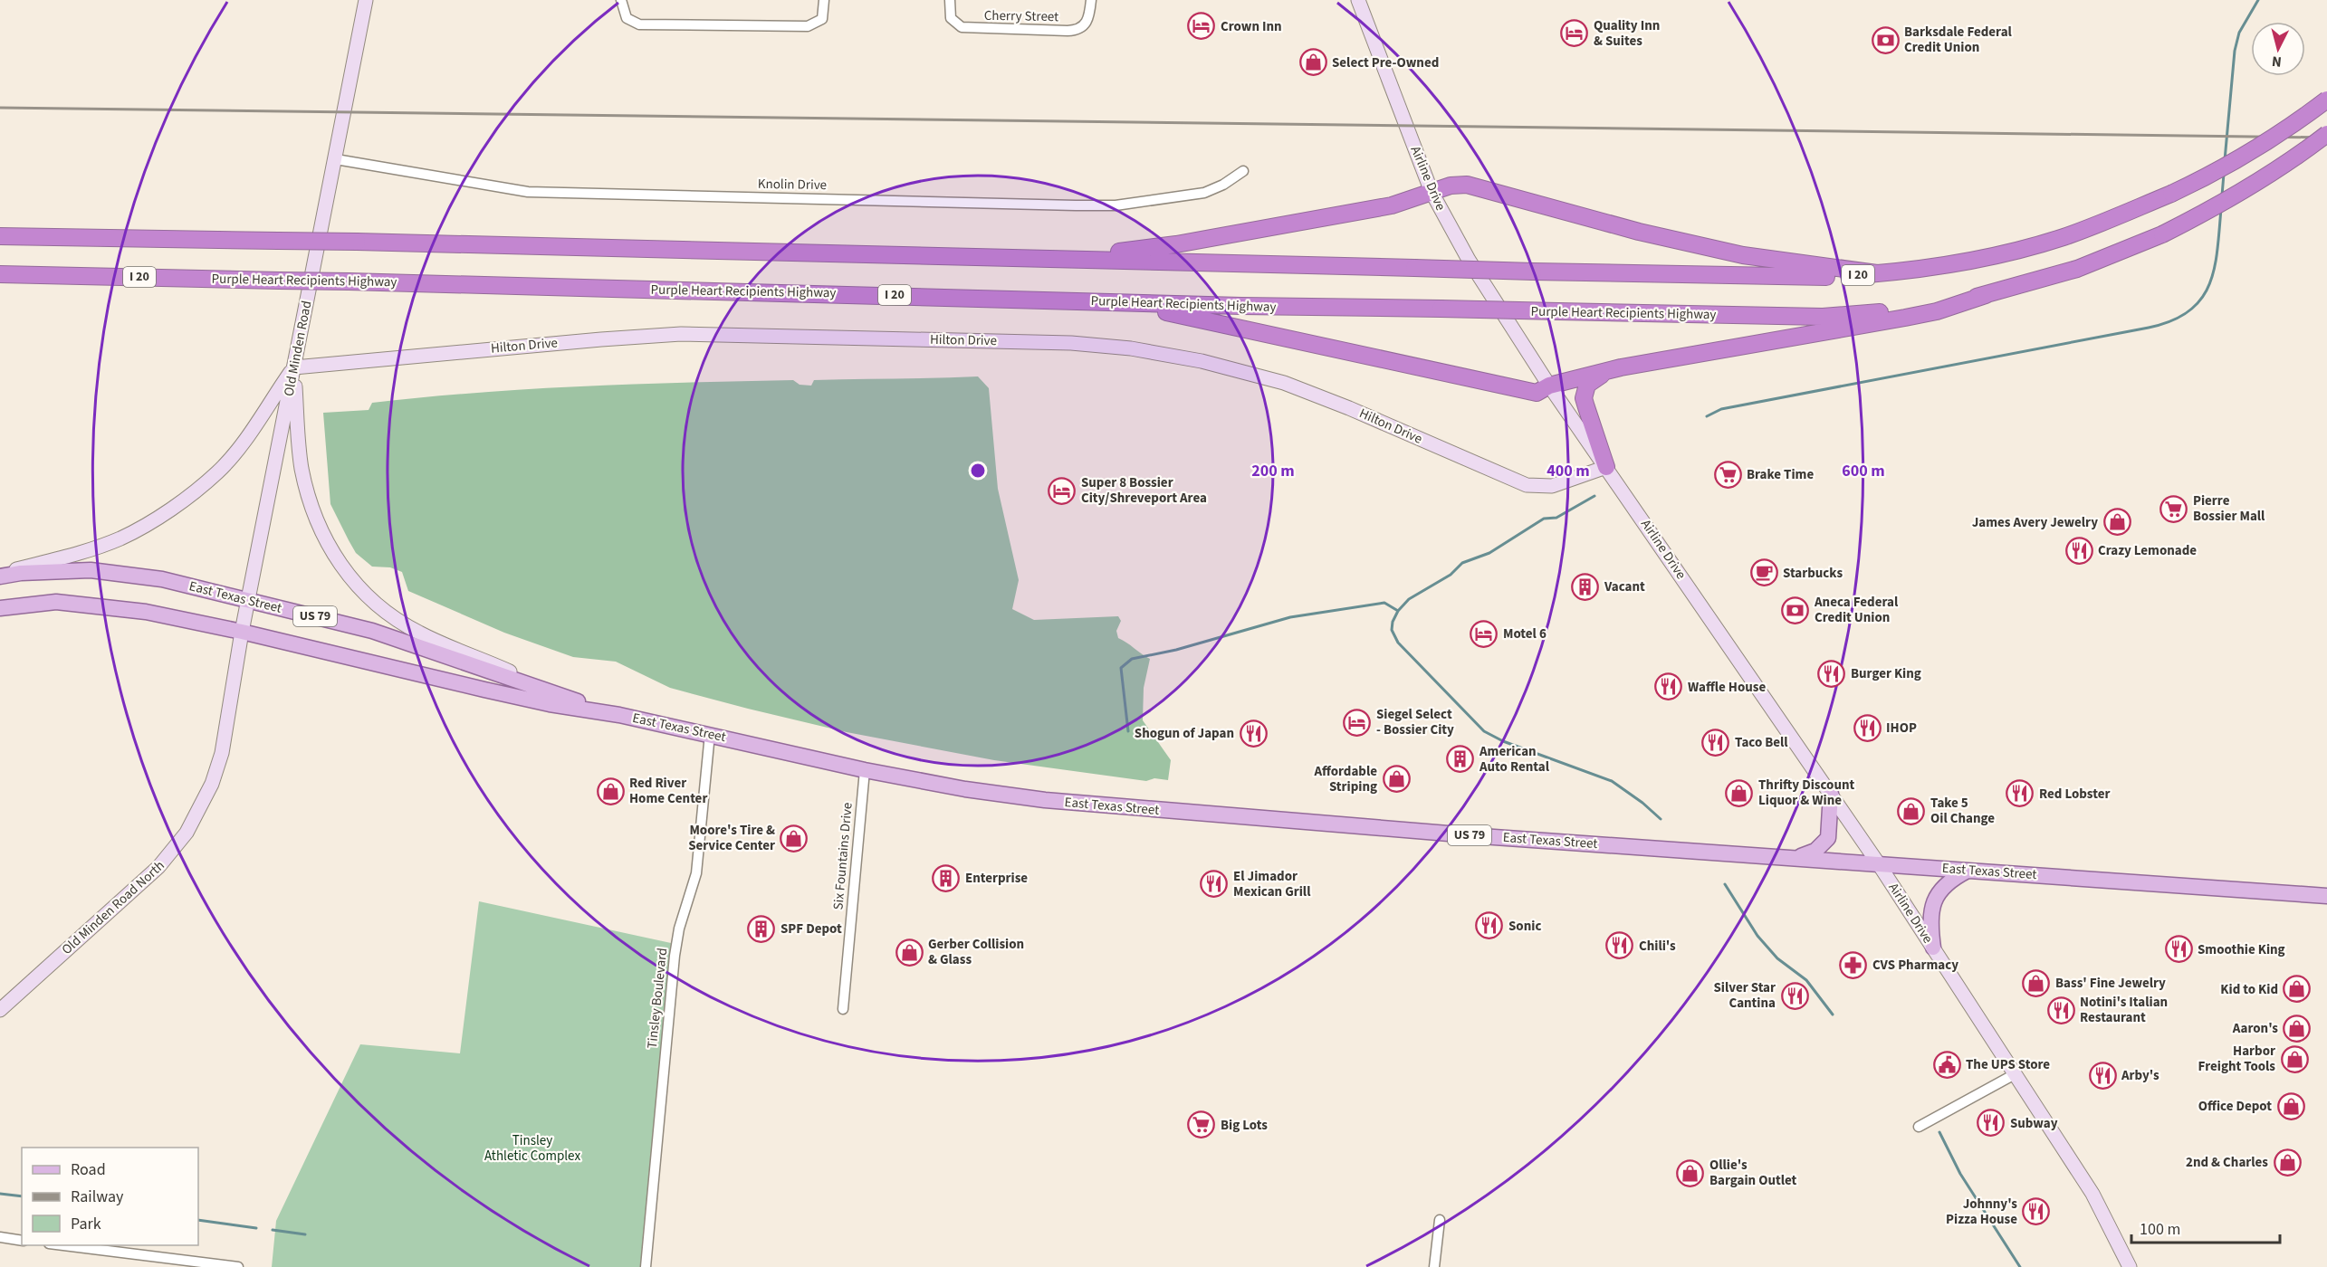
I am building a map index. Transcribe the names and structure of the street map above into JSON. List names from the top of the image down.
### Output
{
  "streets": {
    "highway": ["I 20", "Purple Heart Recipients Highway"],
    "main road": [
      "Airline Drive",
      "Hilton Drive",
      "Old Minden Road",
      "East Texas Street",
      "US 79",
      "Old Minden Road North"
    ],
    "street": [
      "Cherry Street",
      "Knolin Drive",
      "Six Fountains Drive",
      "Tinsley Boulevard"
    ]
  },
  "crossings": [
    ["Airline Drive", "Hilton Drive"],
    ["Airline Drive", "East Texas Street"],
    ["Knolin Drive", "Old Minden Road"],
    ["Hilton Drive", "Old Minden Road"],
    ["Old Minden Road", "East Texas Street"],
    ["Old Minden Road", "Old Minden Road North"],
    ["East Texas Street", "Six Fountains Drive"],
    ["East Texas Street", "Old Minden Road North"],
    ["East Texas Street", "Tinsley Boulevard"]
  ],
  "parks": ["Tinsley Athletic Complex"],
  "places": {
    "hotel": [
      "Crown Inn",
      "Quality Inn & Suites",
      "Super 8 Bossier City/Shreveport Area",
      "Motel 6",
      "Siegel Select - Bossier City"
    ],
    "bank": ["Barksdale Federal Credit Union", "Aneca Federal Credit Union"],
    "shop": [
      "Select Pre-Owned",
      "James Avery Jewelry",
      "Affordable Striping",
      "Red River Home Center",
      "Thrifty Discount Liquor & Wine",
      "Take 5 Oil Change",
      "Moore's Tire & Service Center",
      "Gerber Collision & Glass",
      "Bass' Fine Jewelry",
      "Kid to Kid",
      "Aaron's",
      "Harbor Freight Tools",
      "Office Depot",
      "2nd & Charles",
      "Ollie's Bargain Outlet"
    ],
    "supermarket": ["Brake Time", "Pierre Bossier Mall", "Big Lots"],
    "restaurant": [
      "Crazy Lemonade",
      "Burger King",
      "Waffle House",
      "IHOP",
      "Shogun of Japan",
      "Taco Bell",
      "Red Lobster",
      "El Jimador Mexican Grill",
      "Sonic",
      "Chili's",
      "Smoothie King",
      "Silver Star Cantina",
      "Notini's Italian Restaurant",
      "Arby's",
      "Subway",
      "Johnny's Pizza House"
    ],
    "cafe": ["Starbucks"],
    "building": [
      "Vacant",
      "American Auto Rental",
      "Enterprise",
      "SPF Depot"
    ],
    "pharmacy": ["CVS Pharmacy"],
    "public building": ["The UPS Store"]
  },
  "legend": ["Road", "Railway", "Park"],
  "scale_bar": "100 m",
  "north": "bottom",
  "rings": ["200 m", "400 m", "600 m"]
}
